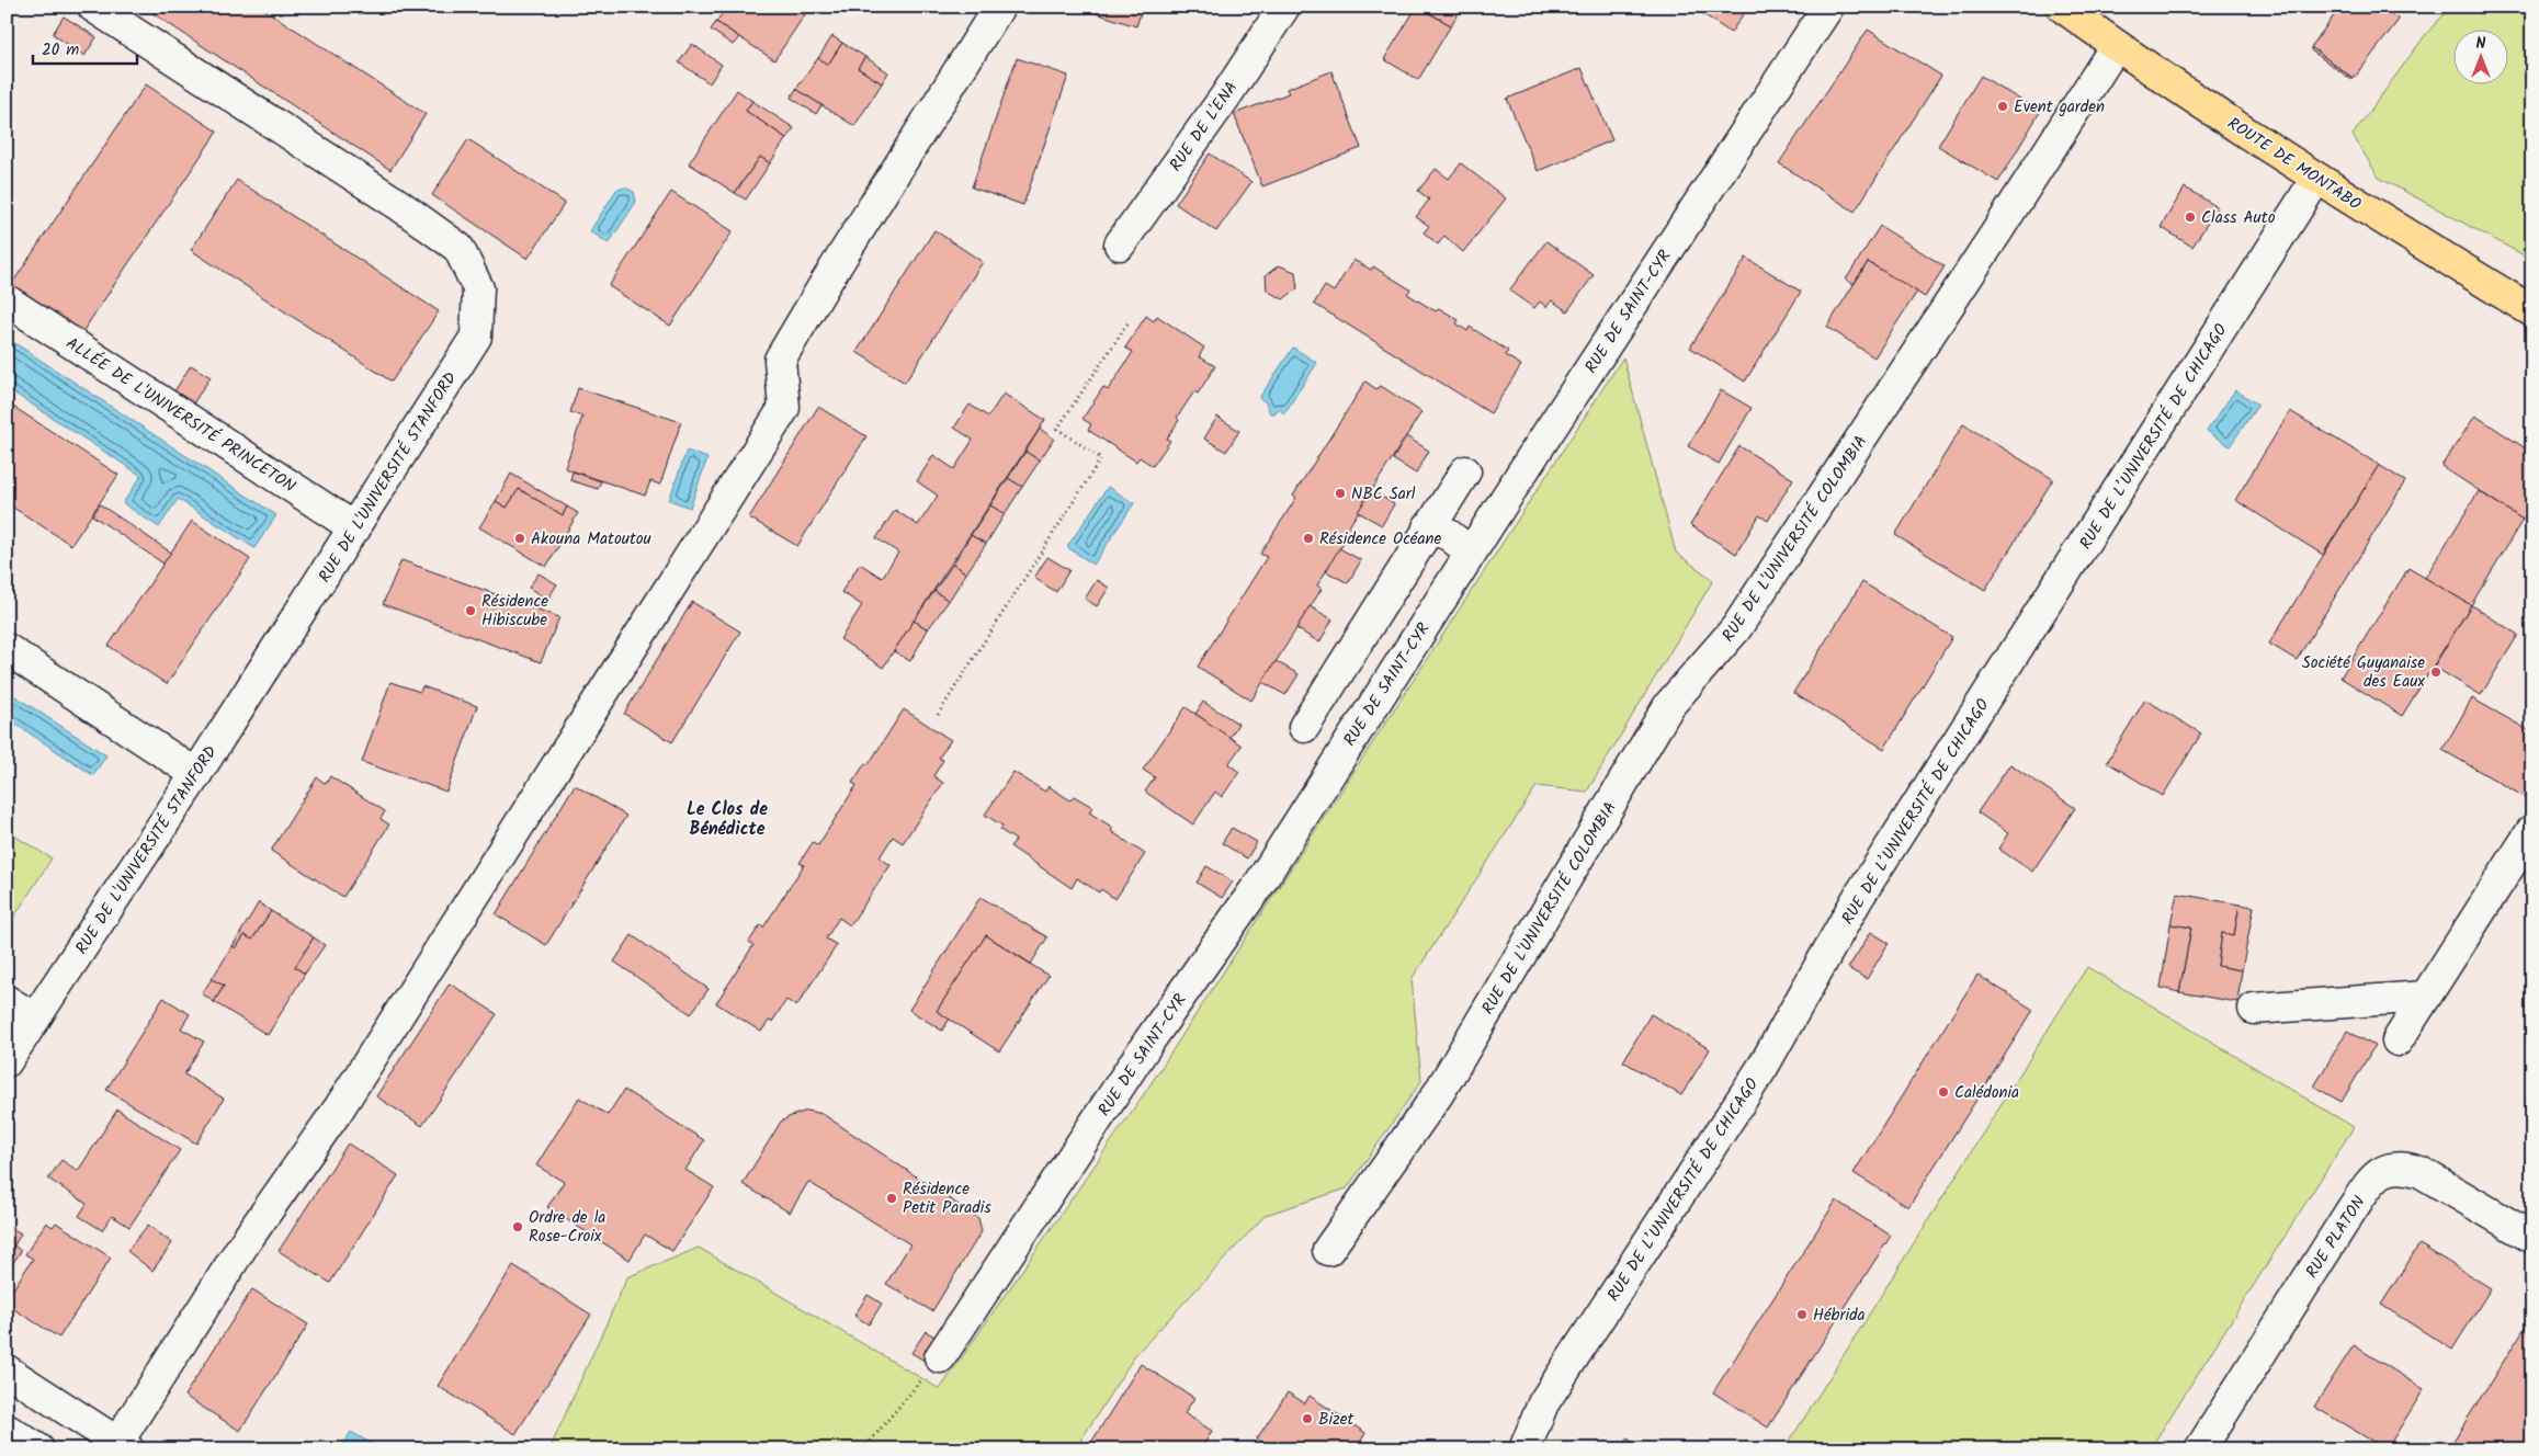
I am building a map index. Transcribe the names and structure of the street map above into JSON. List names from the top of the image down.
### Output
{
  "streets": {
    "main road": ["ROUTE DE MONTABO"],
    "street": [
      "RUE DE L'ENA",
      "RUE DE SAINT-CYR",
      "ALLÉE DE L'UNIVERSITÉ PRINCETON",
      "RUE DE L’UNIVERSITÉ DE CHICAGO",
      "RUE DE L'UNIVERSITÉ STANFORD",
      "RUE DE L'UNIVERSITÉ COLOMBIA",
      "RUE PLATON"
    ]
  },
  "crossings": [
    ["ROUTE DE MONTABO", "RUE DE L’UNIVERSITÉ DE CHICAGO"],
    ["ROUTE DE MONTABO", "RUE DE L'UNIVERSITÉ COLOMBIA"],
    ["ALLÉE DE L'UNIVERSITÉ PRINCETON", "RUE DE L'UNIVERSITÉ STANFORD"]
  ],
  "districts": ["Le Clos de Bénédicte"],
  "places": [
    "Event garden",
    "Class Auto",
    "NBC Sarl",
    "Akouna Matoutou",
    "Résidence Océane",
    "Résidence Hibiscube",
    "Société Guyanaise des Eaux",
    "Calédonia",
    "Résidence Petit Paradis",
    "Ordre de la Rose-Croix",
    "Hébrida",
    "Bizet"
  ],
  "scale_bar": "20 m",
  "north": "top"
}
